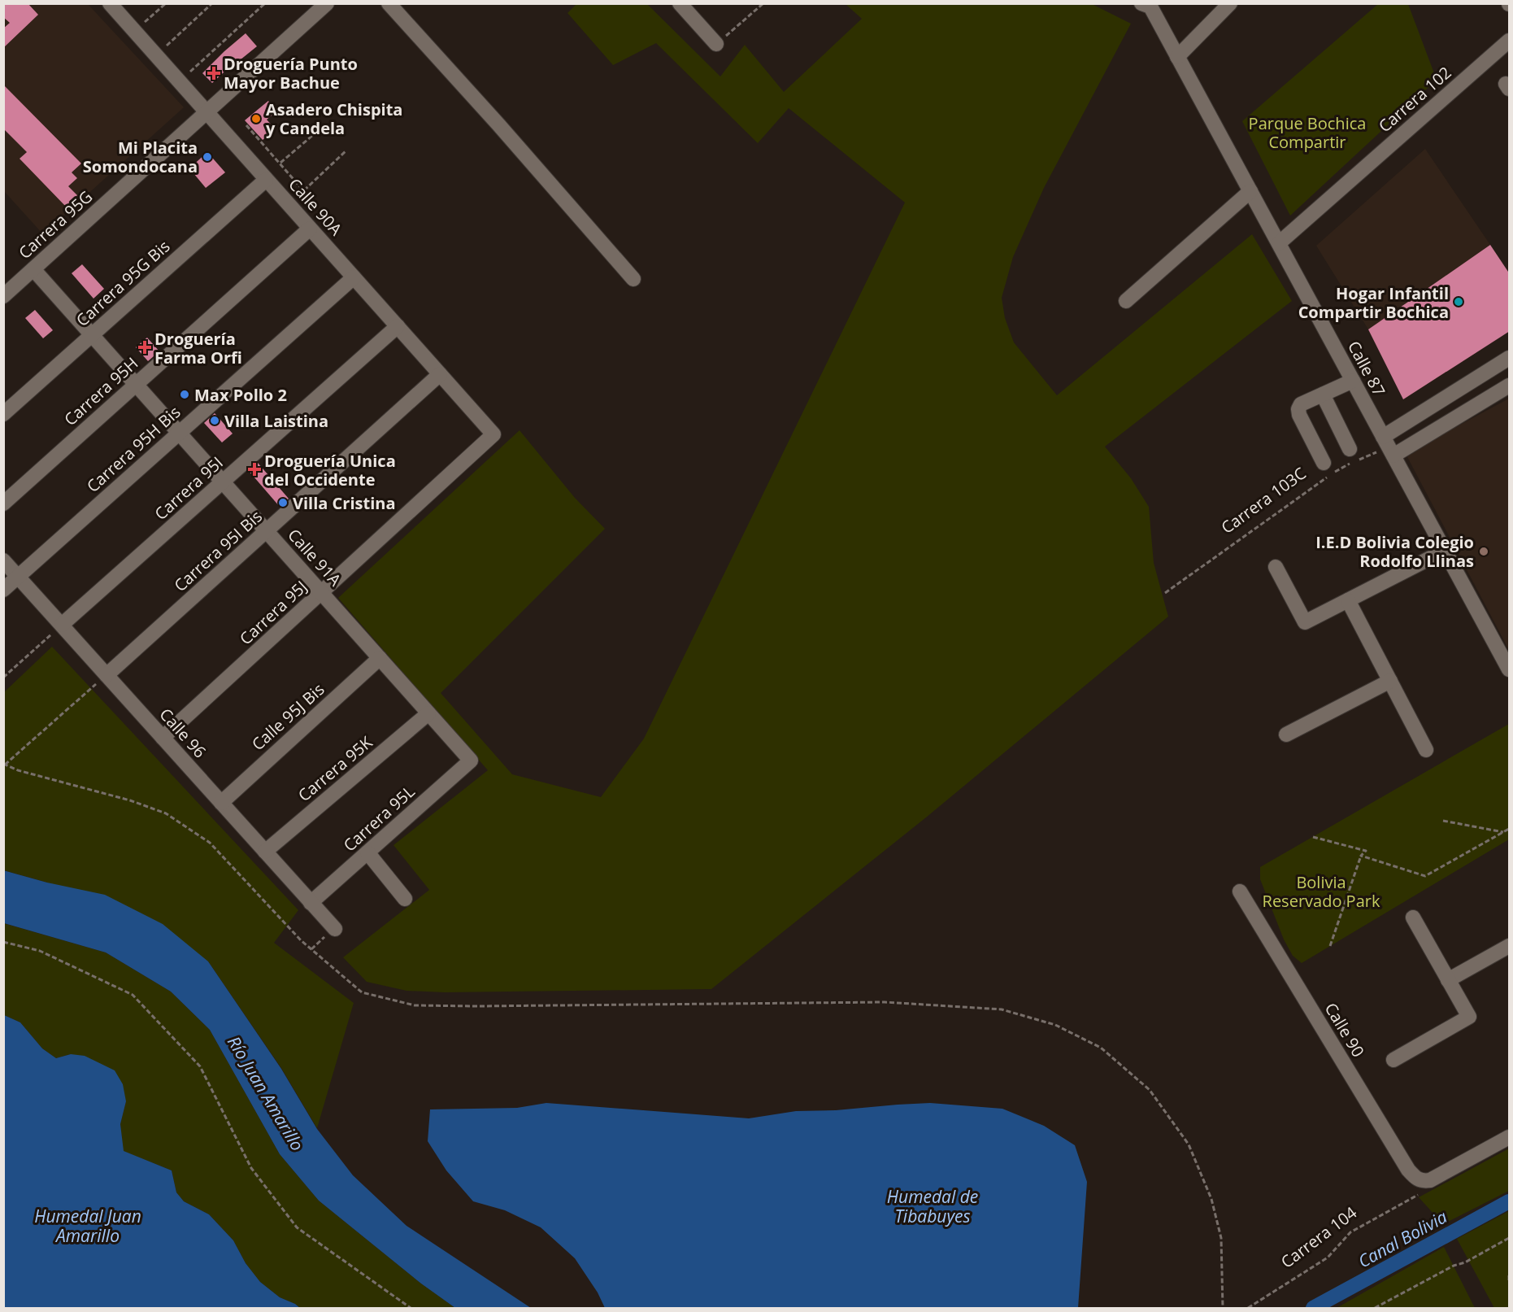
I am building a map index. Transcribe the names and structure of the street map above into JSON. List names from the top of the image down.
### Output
{
  "streets": {
    "street": [
      "Carrera 102",
      "Calle 90A",
      "Carrera 95G",
      "Carrera 95G Bis",
      "Calle 87",
      "Carrera 95H",
      "Carrera 95H Bis",
      "Carrera 95I",
      "Carrera 95I Bis",
      "Calle 91A",
      "Carrera 95J",
      "Calle 95J Bis",
      "Calle 96",
      "Carrera 95K",
      "Carrera 95L",
      "Calle 90"
    ],
    "path": ["Carrera 103C", "Carrera 104"]
  },
  "crossings": [
    ["Carrera 102", "Calle 87"],
    ["Calle 90A", "Carrera 95G"],
    ["Calle 90A", "Carrera 95G Bis"],
    ["Calle 90A", "Carrera 95H"],
    ["Calle 90A", "Carrera 95H Bis"],
    ["Calle 90A", "Carrera 95I"],
    ["Calle 90A", "Carrera 95I Bis"],
    ["Calle 90A", "Carrera 95J"],
    ["Carrera 95G", "Calle 91A"],
    ["Carrera 95G Bis", "Calle 91A"],
    ["Carrera 95H", "Calle 91A"],
    ["Carrera 95H Bis", "Calle 91A"],
    ["Carrera 95H Bis", "Calle 96"],
    ["Carrera 95I", "Calle 91A"],
    ["Carrera 95I", "Calle 96"],
    ["Carrera 95I Bis", "Calle 91A"],
    ["Carrera 95I Bis", "Calle 96"],
    ["Calle 91A", "Carrera 95J"],
    ["Calle 91A", "Calle 95J Bis"],
    ["Calle 91A", "Carrera 95K"],
    ["Calle 91A", "Carrera 95L"],
    ["Carrera 95J", "Calle 96"],
    ["Calle 95J Bis", "Calle 96"],
    ["Calle 96", "Carrera 95K"],
    ["Calle 96", "Carrera 95L"],
    ["Calle 90", "Carrera 104"]
  ],
  "water": [
    "Río Juan Amarillo",
    "Humedal de Tibabuyes",
    "Humedal Juan Amarillo",
    "Canal Bolivia"
  ],
  "parks": ["Parque Bochica Compartir", "Bolivia Reservado Park"],
  "places": {
    "health": ["Droguería Punto Mayor Bachue", "Droguería Farma Orfi", "Droguería Unica del Occidente"],
    "other": [
      "Asadero Chispita y Candela",
      "Mi Placita Somondocana",
      "Hogar Infantil Compartir Bochica",
      "Max Pollo 2",
      "Villa Laistina",
      "Villa Cristina",
      "I.E.D Bolivia Colegio Rodolfo Llinas"
    ]
  }
}
